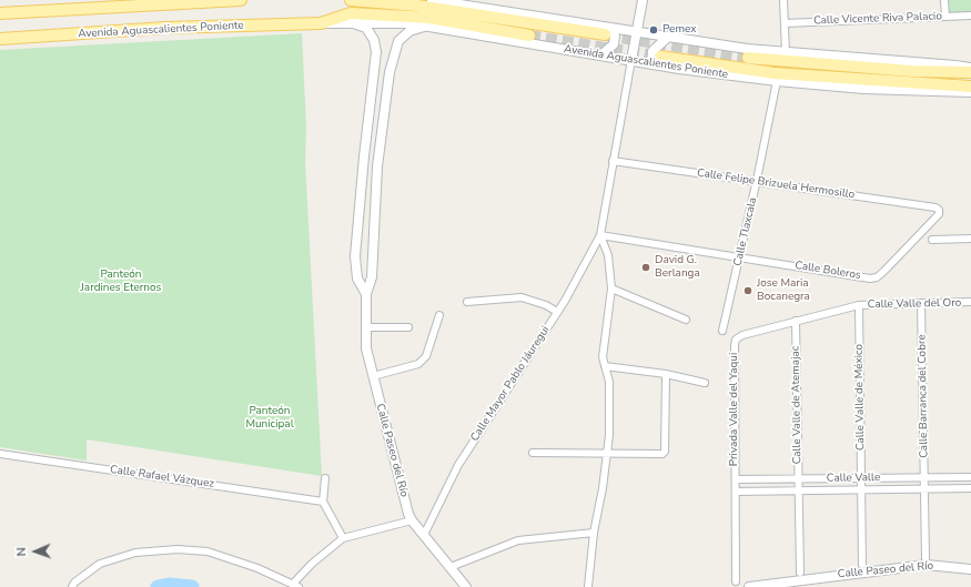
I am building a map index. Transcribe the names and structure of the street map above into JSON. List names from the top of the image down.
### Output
{
  "streets": {
    "main road": ["Avenida Aguascalientes Poniente"],
    "street": [
      "Calle Vicente Riva Palacio",
      "Calle Felipe Brizuela Hermosillo",
      "Calle Tlaxcala",
      "Calle Boleros",
      "Calle Valle del Oro",
      "Calle Mayor Pablo Jáuregui",
      "Calle Barranca del Cobre",
      "Calle Valle de México",
      "Calle Valle de Atemajac",
      "Privada Valle del Yaqui",
      "Calle Paseo del Río",
      "Calle Rafael Vázquez",
      "Calle Valle"
    ]
  },
  "crossings": [
    ["Avenida Aguascalientes Poniente", "Calle Tlaxcala"],
    ["Avenida Aguascalientes Poniente", "Calle Paseo del Río"],
    ["Calle Felipe Brizuela Hermosillo", "Calle Tlaxcala"],
    ["Calle Felipe Brizuela Hermosillo", "Calle Boleros"],
    ["Calle Tlaxcala", "Calle Boleros"],
    ["Calle Valle del Oro", "Calle Barranca del Cobre"],
    ["Calle Valle del Oro", "Calle Valle de México"],
    ["Calle Valle del Oro", "Privada Valle del Yaqui"],
    ["Calle Mayor Pablo Jáuregui", "Calle Paseo del Río"],
    ["Calle Barranca del Cobre", "Calle Valle"],
    ["Calle Valle de México", "Privada Valle del Yaqui"],
    ["Calle Valle de México", "Calle Valle"],
    ["Calle Valle de Atemajac", "Privada Valle del Yaqui"],
    ["Calle Valle de Atemajac", "Calle Valle"],
    ["Privada Valle del Yaqui", "Calle Valle"]
  ],
  "parks": ["Panteón Jardines Eternos", "Panteón Municipal"],
  "places": ["Pemex", "David G. Berlanga", "Jose Maria Bocanegra"],
  "north": "left"
}
